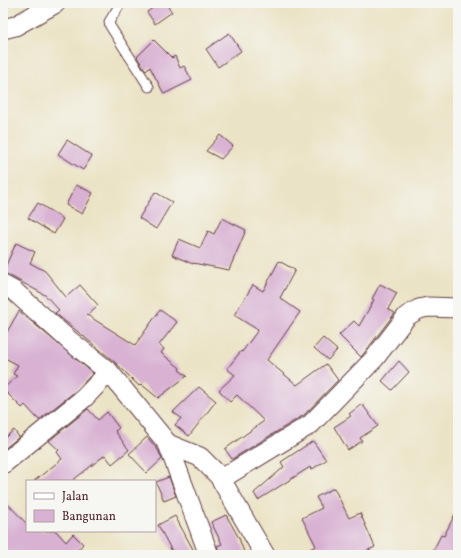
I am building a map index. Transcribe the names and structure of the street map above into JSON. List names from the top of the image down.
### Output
{
  "legend": ["Jalan", "Bangunan"]
}
